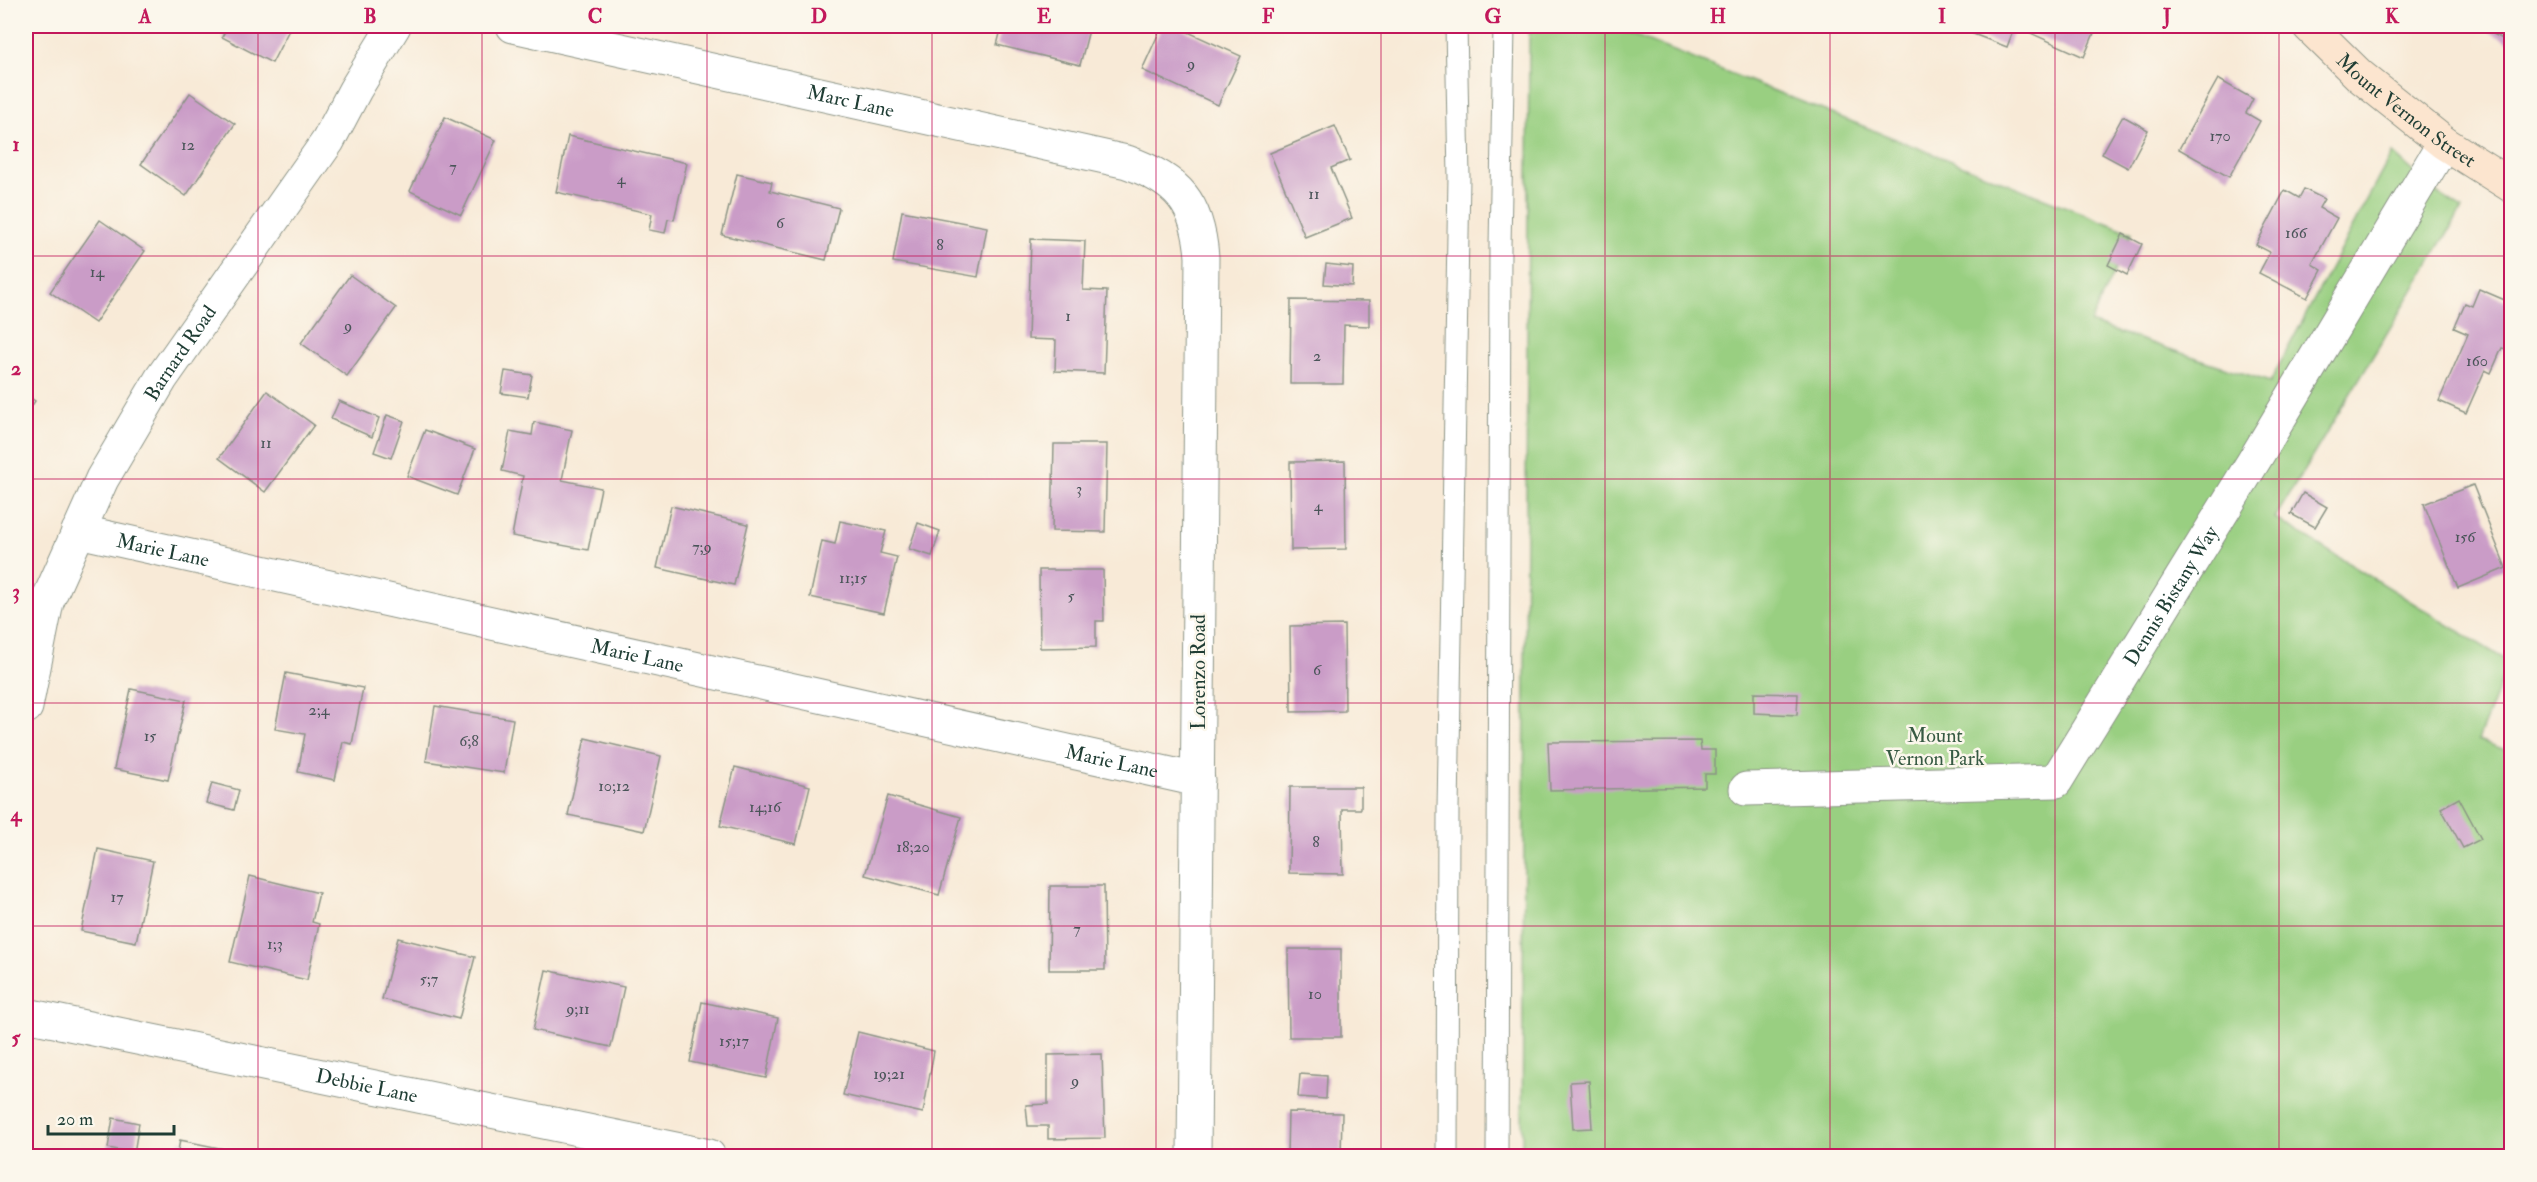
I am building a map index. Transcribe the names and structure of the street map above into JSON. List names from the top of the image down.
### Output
{
  "streets": {
    "main road": ["Mount Vernon Street"],
    "street": [
      "Marc Lane",
      "Barnard Road",
      "Marie Lane",
      "Dennis Bistany Way",
      "Lorenzo Road",
      "Debbie Lane"
    ]
  },
  "crossings": [
    ["Marc Lane", "Lorenzo Road"],
    ["Mount Vernon Street", "Dennis Bistany Way"],
    ["Barnard Road", "Marie Lane"],
    ["Marie Lane", "Lorenzo Road"]
  ],
  "parks": ["Mount Vernon Park"],
  "house_numbers": [
    "9",
    "170",
    "12",
    "7",
    "4",
    "11",
    "6",
    "166",
    "8",
    "14",
    "1",
    "9",
    "2",
    "160",
    "11",
    "3",
    "4",
    "156",
    "7;9",
    "11;15",
    "5",
    "6",
    "2;4",
    "15",
    "6;8",
    "10;12",
    "14;16",
    "8",
    "18;20",
    "17",
    "7",
    "1;3",
    "5;7",
    "10",
    "9;11",
    "15;17",
    "19;21",
    "9"
  ],
  "scale_bar": "20 m",
  "grid": {
    "columns": [
      "A",
      "B",
      "C",
      "D",
      "E",
      "F",
      "G",
      "H",
      "I",
      "J",
      "K"
    ],
    "rows": [
      "1",
      "2",
      "3",
      "4",
      "5"
    ]
  }
}
